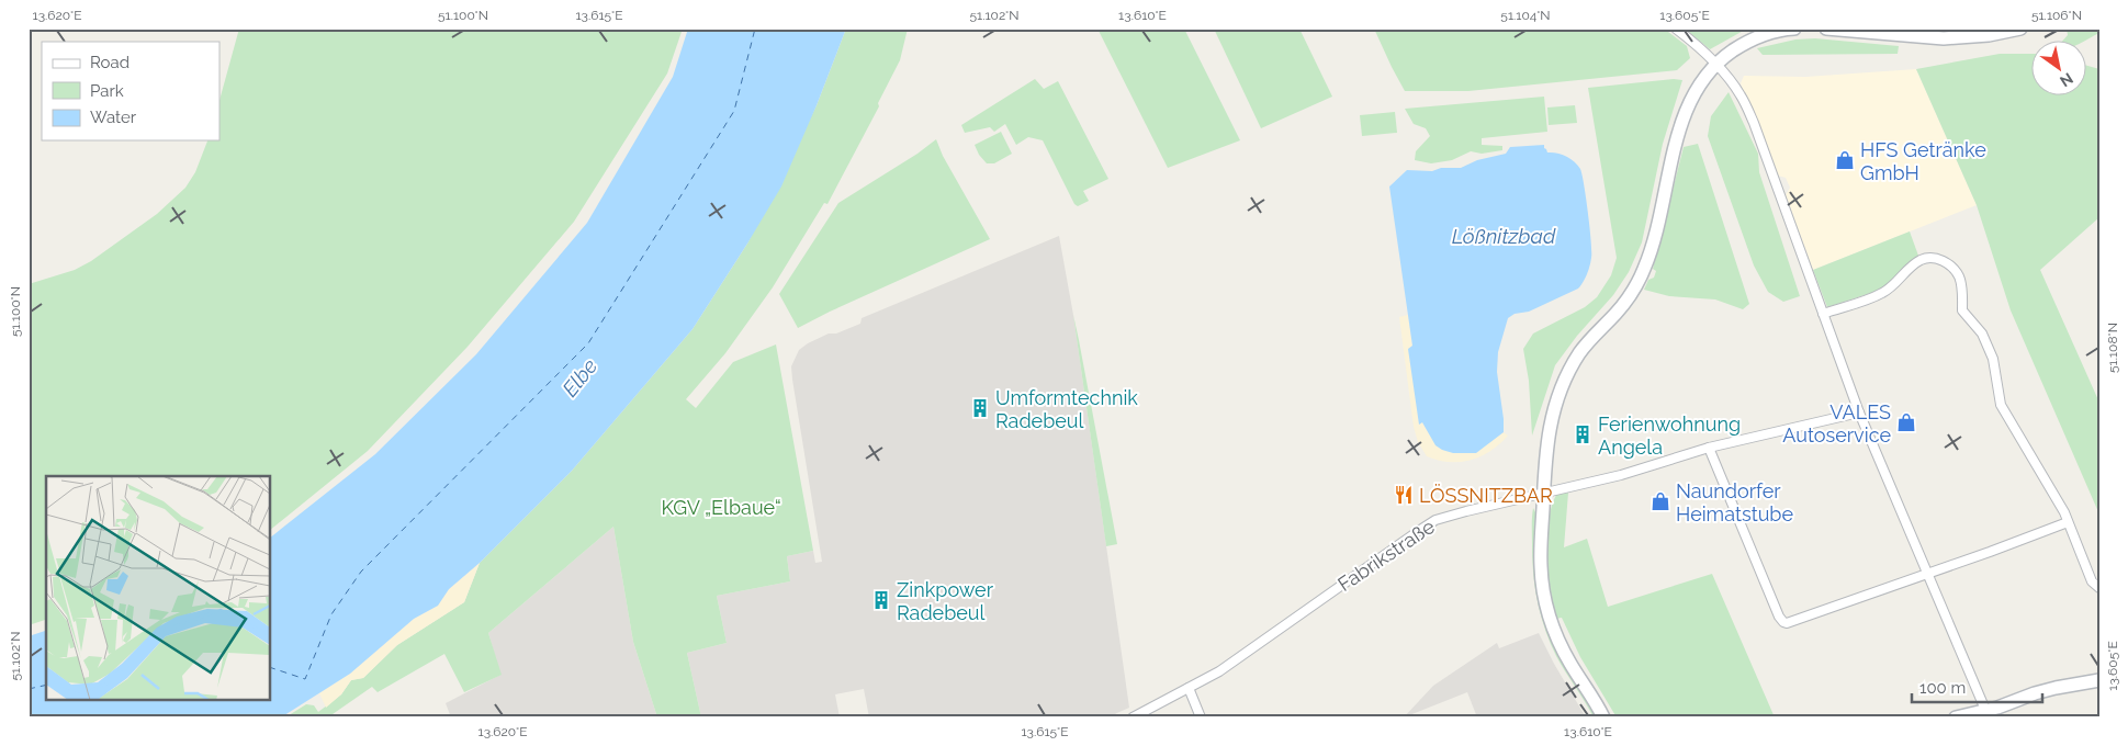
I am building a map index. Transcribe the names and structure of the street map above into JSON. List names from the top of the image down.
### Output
{
  "streets": {
    "street": ["Fabrikstraße"]
  },
  "water": ["Lößnitzbad", "Elbe"],
  "parks": ["KGV „Elbaue“"],
  "places": {
    "shop": ["HFS Getränke GmbH", "VALES Autoservice", "Naundorfer Heimatstube"],
    "building": ["Umformtechnik Radebeul", "Ferienwohnung Angela", "Zinkpower Radebeul"],
    "restaurant": ["LÖSSNITZBAR"]
  },
  "legend": ["Road", "Park", "Water"],
  "scale_bar": "100 m",
  "north": "bottom right",
  "coordinates": [
    "13.620°E",
    "51.100°N",
    "13.615°E",
    "51.102°N",
    "13.610°E",
    "51.104°N",
    "13.605°E",
    "51.106°N",
    "51.108°N"
  ]
}
